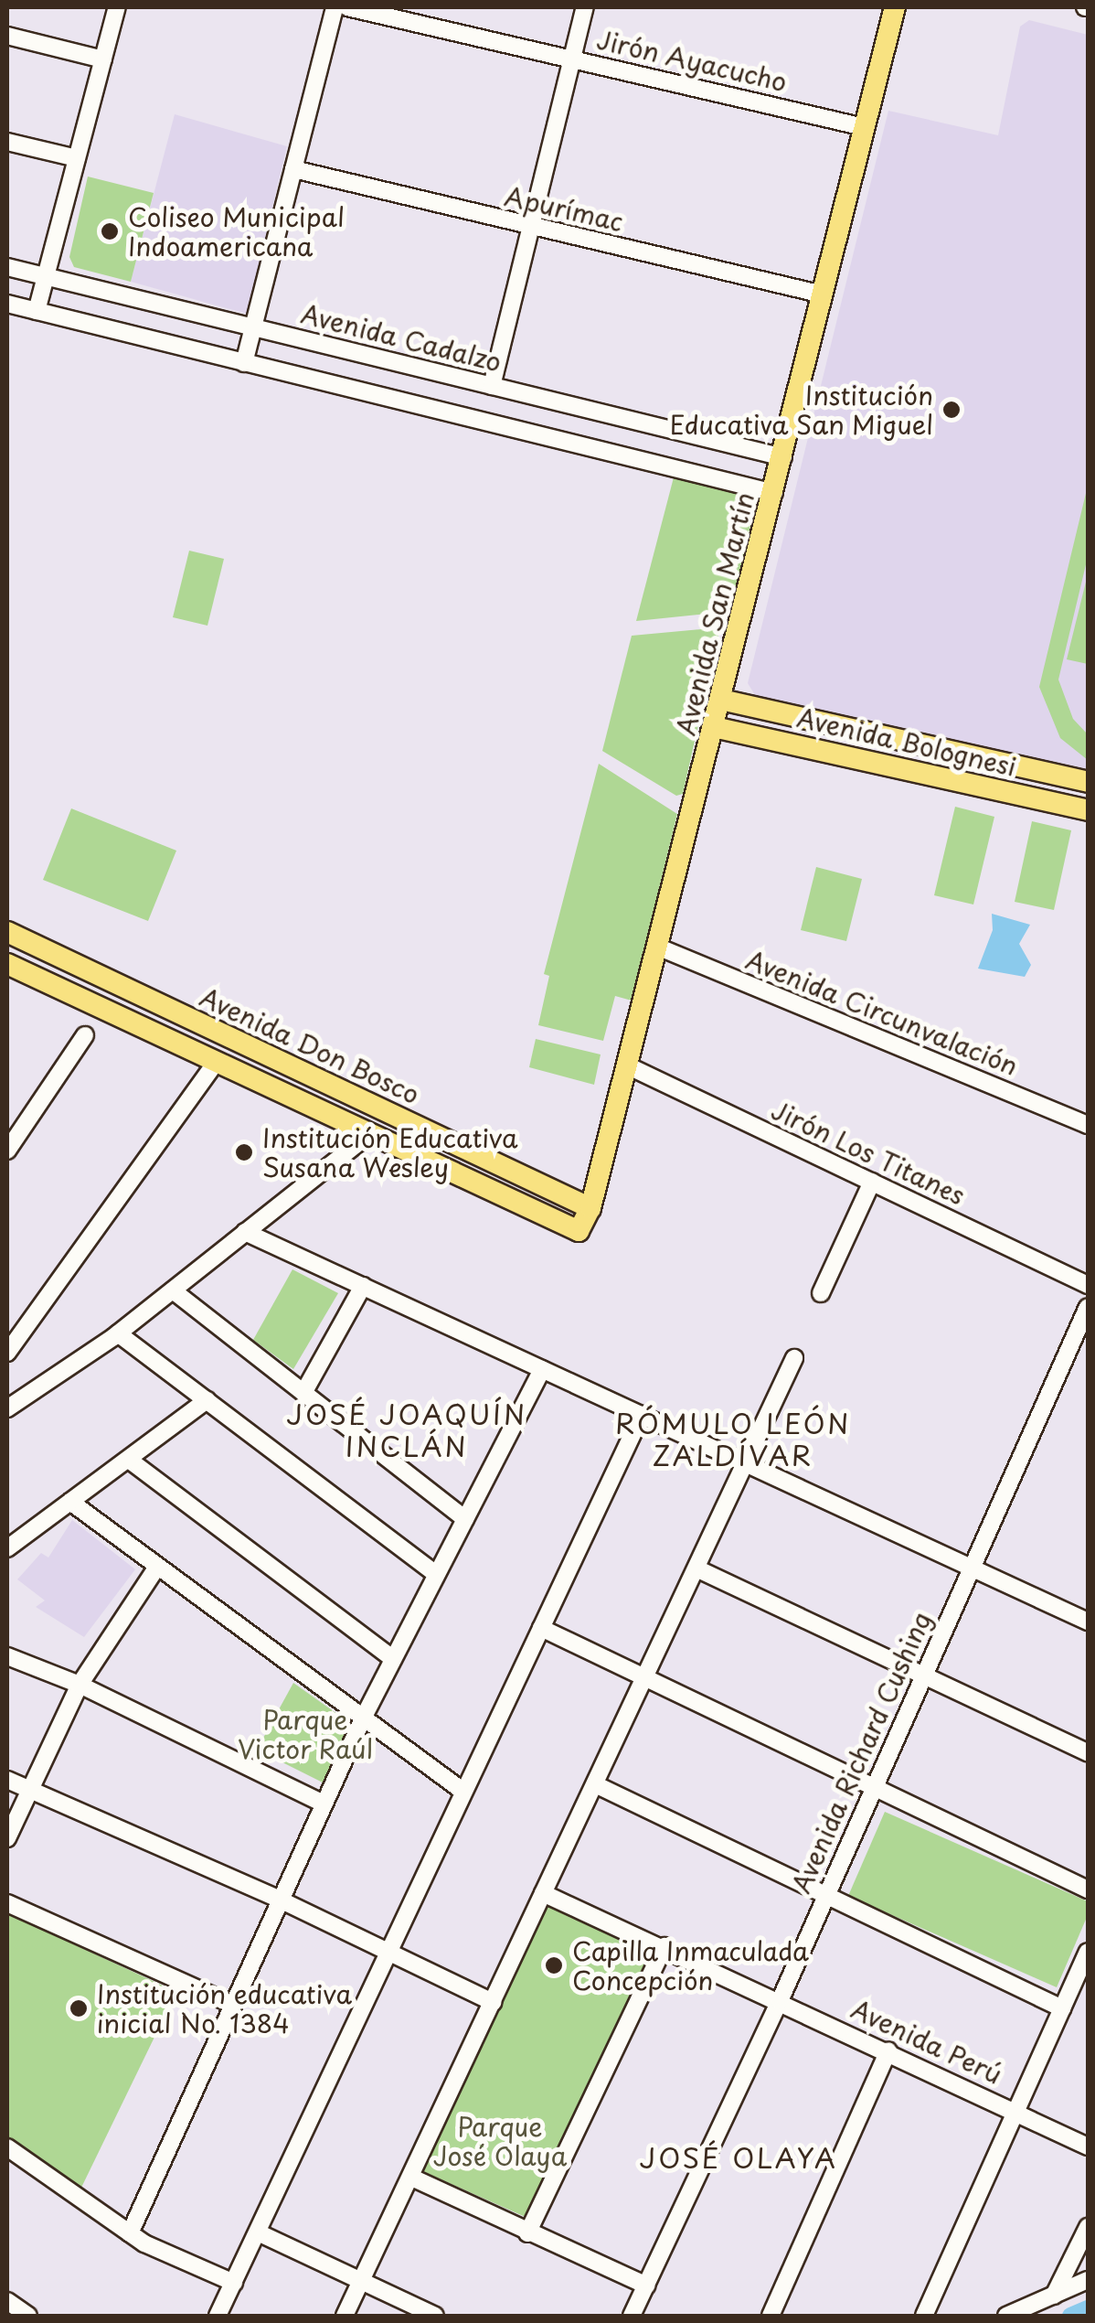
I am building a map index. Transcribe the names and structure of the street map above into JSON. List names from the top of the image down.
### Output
{
  "streets": {
    "main road": ["Avenida San Martín", "Avenida Bolognesi", "Avenida Don Bosco"],
    "street": [
      "Jirón Ayacucho",
      "Apurímac",
      "Avenida Cadalzo",
      "Avenida Circunvalación",
      "Jirón Los Titanes",
      "Avenida Richard Cushing",
      "Avenida Perú"
    ]
  },
  "crossings": [
    ["Jirón Ayacucho", "Avenida San Martín"],
    ["Apurímac", "Avenida San Martín"],
    ["Avenida Cadalzo", "Avenida San Martín"],
    ["Avenida San Martín", "Avenida Bolognesi"],
    ["Avenida San Martín", "Avenida Circunvalación"],
    ["Avenida San Martín", "Avenida Don Bosco"],
    ["Avenida San Martín", "Jirón Los Titanes"],
    ["Avenida Richard Cushing", "Avenida Perú"]
  ],
  "districts": ["JOSÉ JOAQUÍN INCLÁN", "RÓMULO LEÓN ZALDÍVAR", "JOSÉ OLAYA"],
  "parks": ["Parque Victor Raúl", "Parque José Olaya"],
  "places": [
    "Coliseo Municipal Indoamericana",
    "Institución Educativa San Miguel",
    "Institución Educativa Susana Wesley",
    "Capilla Inmaculada Concepción",
    "Institución educativa inicial No. 1384"
  ]
}
